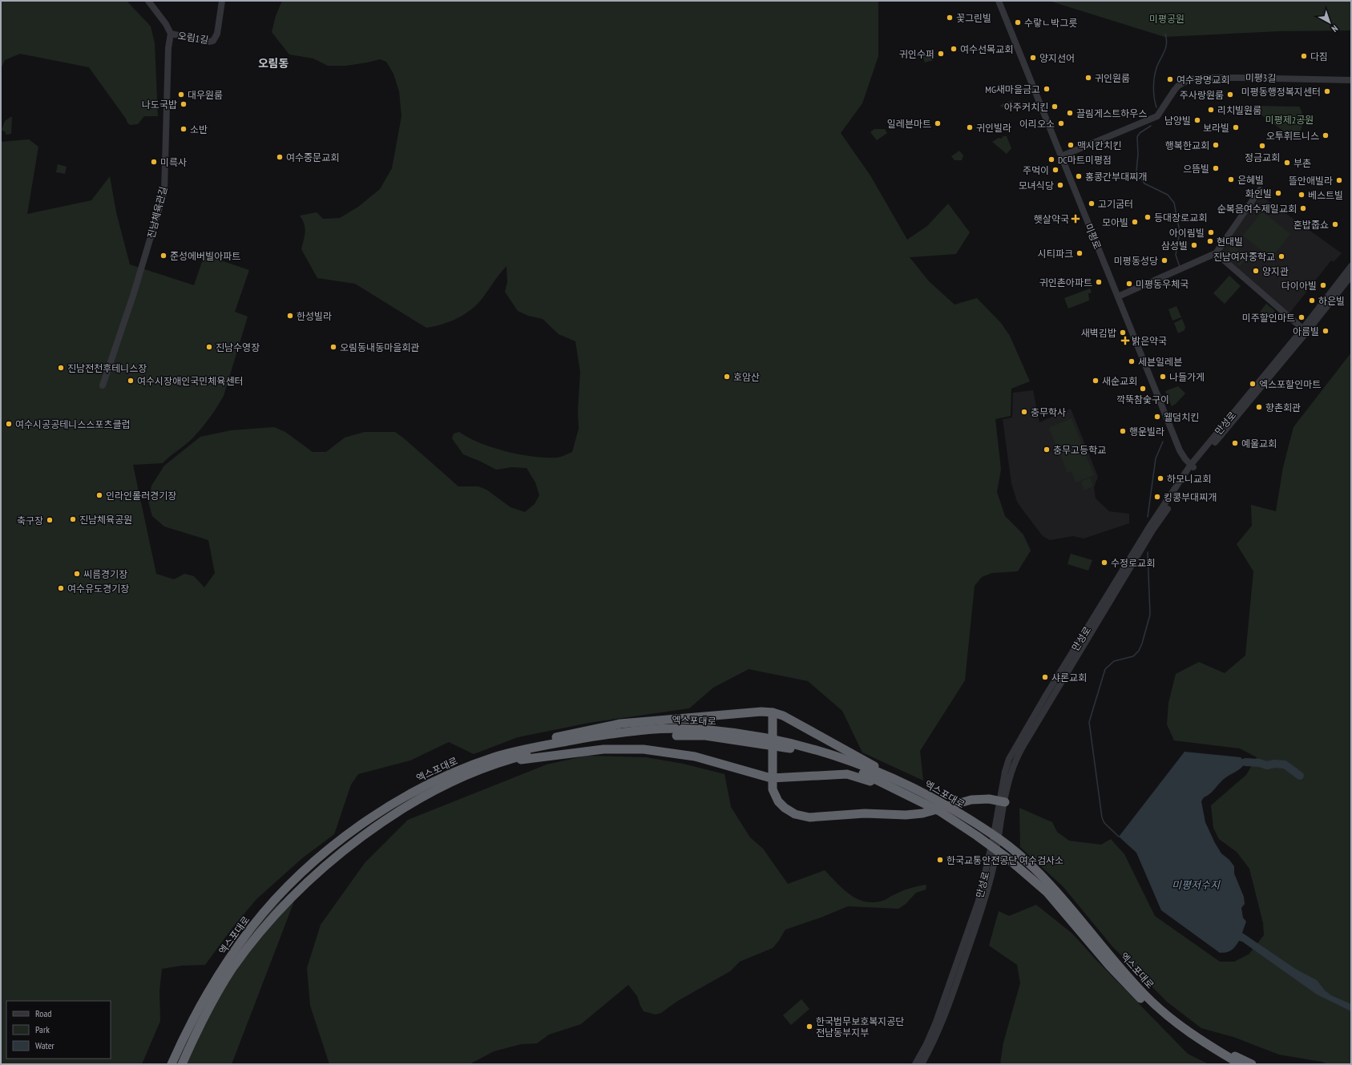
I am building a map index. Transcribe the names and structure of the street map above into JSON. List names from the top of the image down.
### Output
{
  "streets": {
    "highway": ["엑스포대로"],
    "street": [
      "오림1길",
      "미평3길",
      "진남체육관길",
      "미평로",
      "만성로"
    ]
  },
  "crossings": [
    ["오림1길", "진남체육관길"],
    ["미평3길", "미평로"],
    ["미평로", "만성로"]
  ],
  "districts": ["오림동"],
  "water": ["미평저수지"],
  "parks": ["미평공원", "미평제2공원"],
  "places": {
    "other": [
      "꽃그린빌",
      "수랗ㄴ박그릇",
      "여수선목교회",
      "귀인수퍼",
      "다짐",
      "양지선어",
      "귀인원룸",
      "여수광명교회",
      "MG새마을금고",
      "미평동행정복지센터",
      "대우원룸",
      "주사랑원룸",
      "나도국밥",
      "아주커치킨",
      "리치빌원룸",
      "끌림게스트하우스",
      "남양빌",
      "일레븐마트",
      "이리오소",
      "귀인빌라",
      "보라빌",
      "소반",
      "오투휘트니스",
      "맥시칸치킨",
      "행복한교회",
      "정금교회",
      "여수중문교회",
      "DC마트미평점",
      "미륵사",
      "부촌",
      "으뜸빌",
      "주먹이",
      "홍콩간부대찌개",
      "은혜빌",
      "뜰안애빌라",
      "모녀식당",
      "화인빌",
      "베스트빌",
      "고기굼터",
      "순복음여수제일교회",
      "등대장로교회",
      "모아빌",
      "혼밥줍쇼",
      "아이림빌",
      "현대빌",
      "삼성빌",
      "시티파크",
      "준성에버빌아파트",
      "진남여자중학교",
      "미평동성당",
      "양지관",
      "귀인촌아파트",
      "미평동우체국",
      "다이아빌",
      "하은빌",
      "한성빌라",
      "미주할인마트",
      "아름빌",
      "새벽김밥",
      "진남수영장",
      "오림동내동마을회관",
      "세븐일레븐",
      "진남전천후테니스장",
      "호암산",
      "나들가게",
      "여수시장애인국민체육센터",
      "새순교회",
      "엑스포할인마트",
      "깍뚝참숯구이",
      "향촌회관",
      "충무학사",
      "웰덤치킨",
      "여수시공공테니스스포츠클럽",
      "행운빌라",
      "예울교회",
      "충무고등학교",
      "하모니교회",
      "인라인롤러경기장",
      "킹콩부대찌개",
      "진남체육공원",
      "축구장",
      "수정로교회",
      "씨름경기장",
      "여수유도경기장",
      "샤론교회",
      "한국교통안전공단 여수검사소",
      "한국법무보호복지공단 전남동부지부"
    ],
    "health": ["햇살약국", "밝은약국"]
  },
  "legend": ["Road", "Park", "Water"],
  "north": "bottom right"
}
